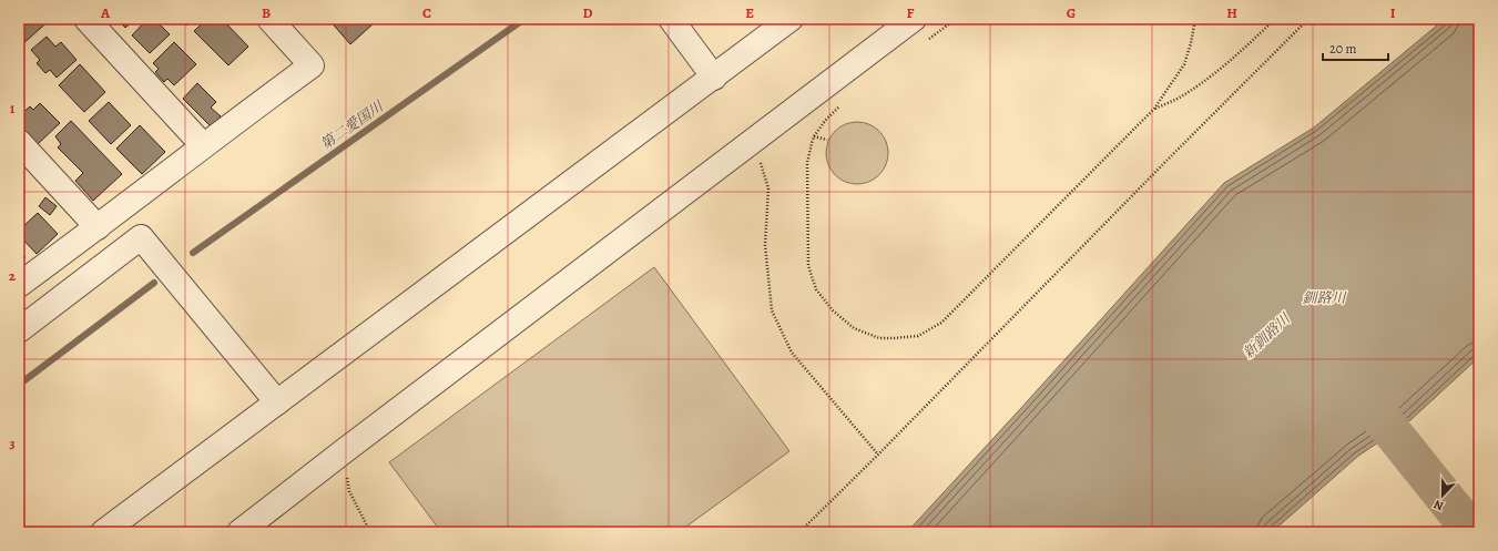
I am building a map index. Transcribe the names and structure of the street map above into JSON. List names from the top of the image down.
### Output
{
  "water": ["第二愛国川", "釧路川", "新釧路川"],
  "scale_bar": "20 m",
  "north": "bottom",
  "grid": {
    "columns": [
      "A",
      "B",
      "C",
      "D",
      "E",
      "F",
      "G",
      "H",
      "I"
    ],
    "rows": ["1", "2", "3"]
  }
}
